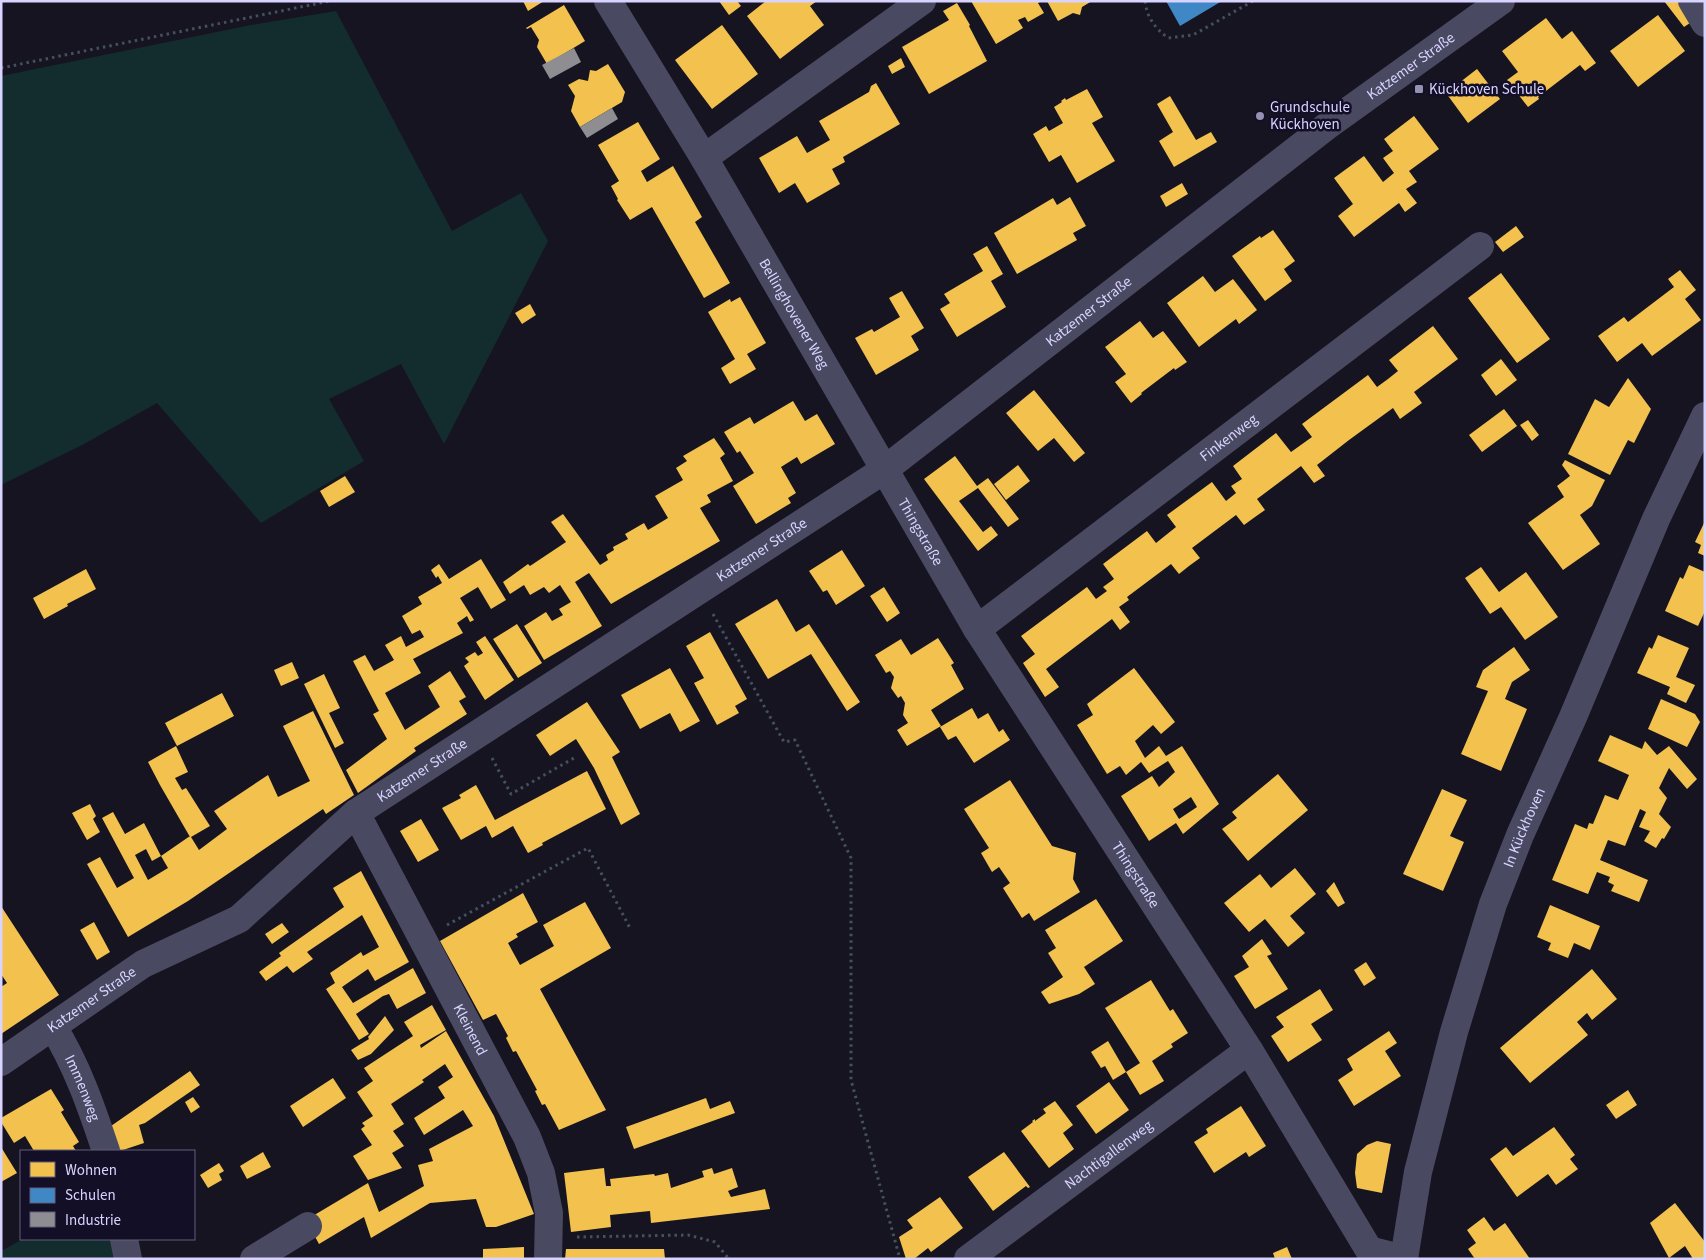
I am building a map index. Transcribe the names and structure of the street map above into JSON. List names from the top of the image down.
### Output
{
  "streets": {
    "street": [
      "Katzemer Straße",
      "Bellinghovener Weg",
      "Finkenweg",
      "Thingstraße",
      "In Kückhoven",
      "Kleinend",
      "Immenweg",
      "Nachtigallenweg"
    ]
  },
  "crossings": [
    ["Katzemer Straße", "Bellinghovener Weg"],
    ["Katzemer Straße", "Thingstraße"],
    ["Katzemer Straße", "Kleinend"],
    ["Katzemer Straße", "Immenweg"],
    ["Bellinghovener Weg", "Thingstraße"],
    ["Finkenweg", "Thingstraße"],
    ["Thingstraße", "In Kückhoven"],
    ["Thingstraße", "Nachtigallenweg"]
  ],
  "places": {
    "transit": ["Kückhoven Schule"],
    "other": ["Grundschule Kückhoven"]
  },
  "legend": ["Wohnen", "Schulen", "Industrie"]
}
